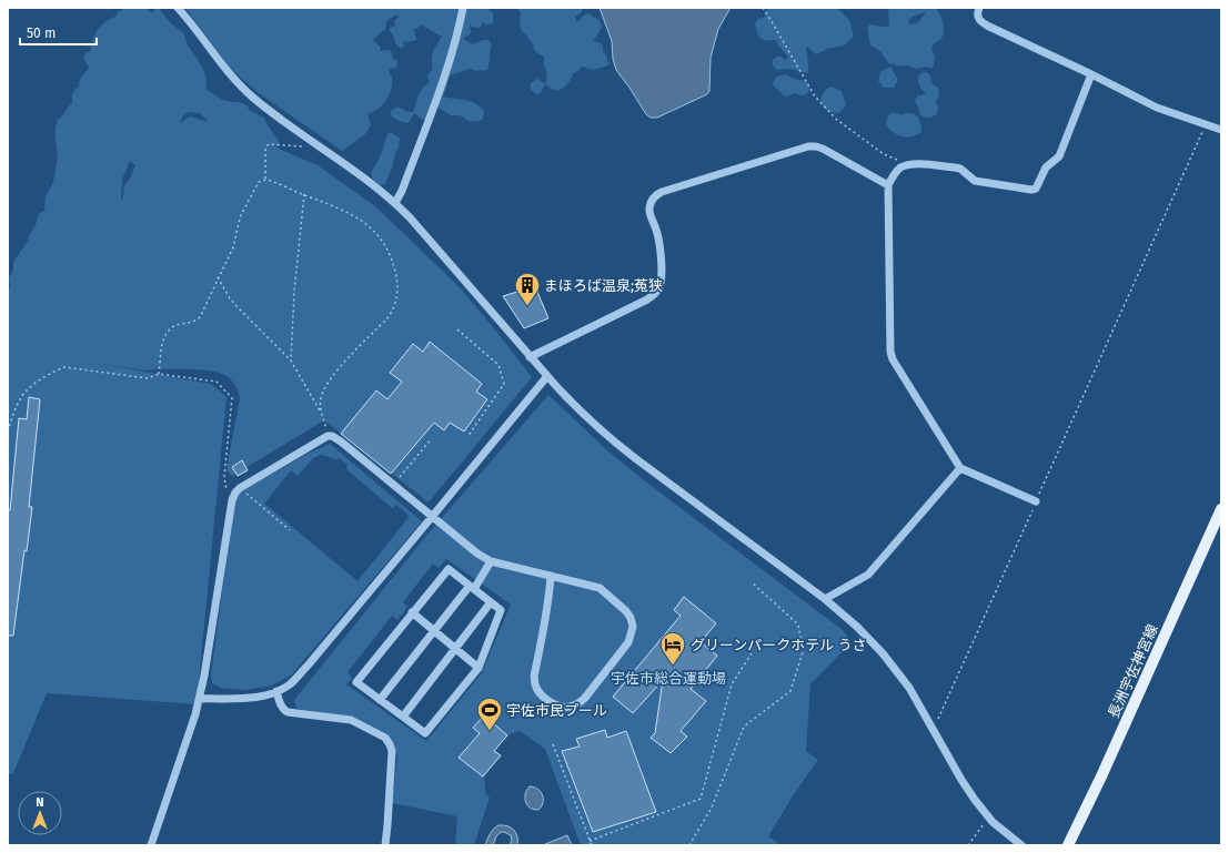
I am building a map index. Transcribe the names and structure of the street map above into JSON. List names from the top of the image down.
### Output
{
  "streets": {
    "main road": ["長洲宇佐神宮線"]
  },
  "parks": ["宇佐市総合運動場"],
  "places": {
    "building": ["まほろば温泉;菟狭"],
    "hotel": ["グリーンパークホテル うさ"],
    "sports": ["宇佐市民プール"]
  },
  "scale_bar": "50 m",
  "north": "top"
}
